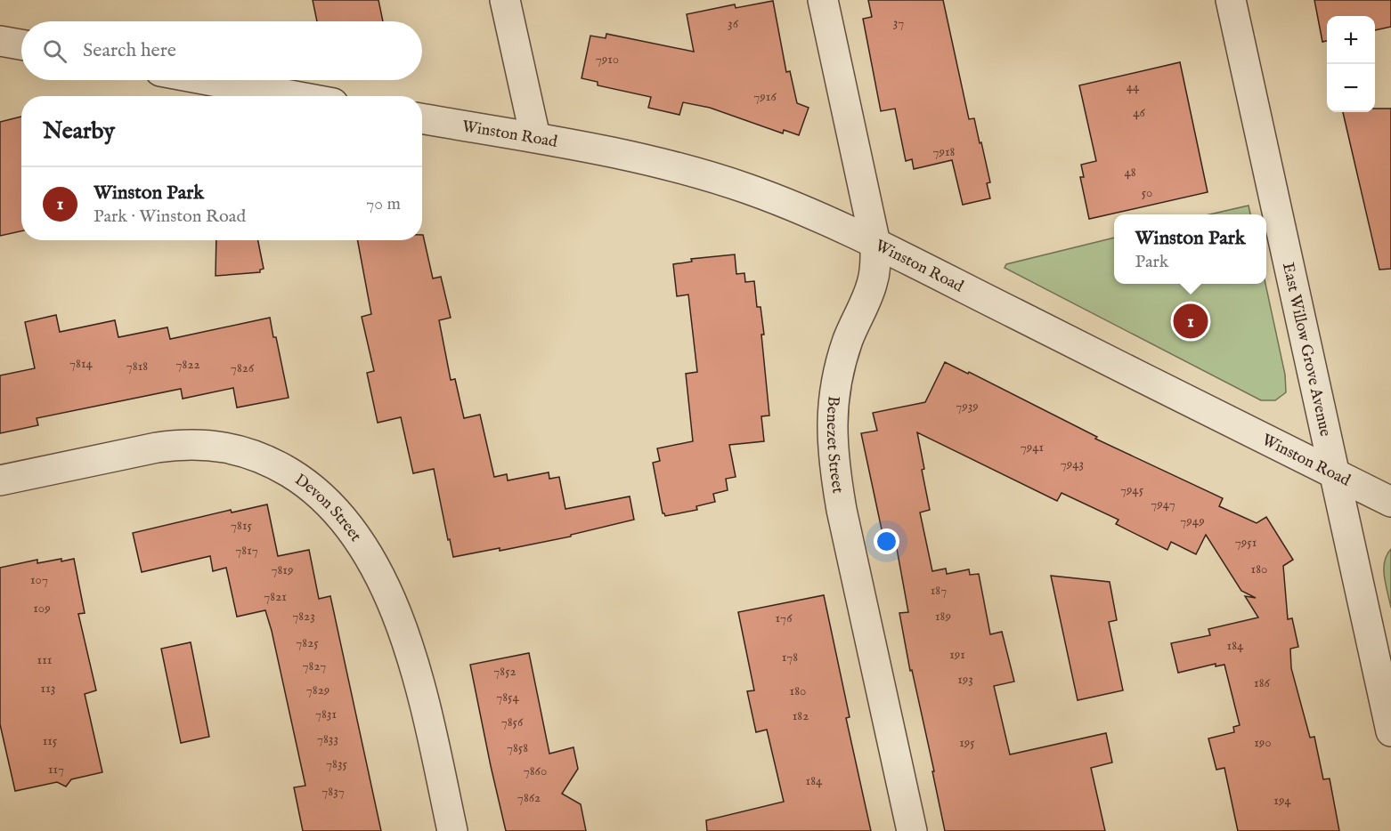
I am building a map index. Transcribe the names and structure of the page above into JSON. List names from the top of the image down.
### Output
{
  "streets": {
    "street": [
      "Winston Road",
      "East Willow Grove Avenue",
      "Benezet Street",
      "Devon Street"
    ]
  },
  "crossings": [
    ["Winston Road", "East Willow Grove Avenue"],
    ["Winston Road", "Benezet Street"]
  ],
  "house_numbers": [
    "37",
    "36",
    "7910",
    "44",
    "7916",
    "46",
    "7918",
    "48",
    "50",
    "7814",
    "7822",
    "7818",
    "7826",
    "7939",
    "7941",
    "7943",
    "7945",
    "7947",
    "7949",
    "7815",
    "7951",
    "7817",
    "180",
    "7819",
    "107",
    "187",
    "7821",
    "109",
    "7823",
    "189",
    "176",
    "7825",
    "184",
    "191",
    "178",
    "111",
    "7827",
    "7852",
    "193",
    "186",
    "113",
    "7829",
    "180",
    "7854",
    "7831",
    "182",
    "7856",
    "7833",
    "115",
    "195",
    "190",
    "7858",
    "7835",
    "117",
    "7860",
    "184",
    "7837",
    "7862",
    "194"
  ],
  "page": {
    "map_buttons": ["+", "−"],
    "search": "Search here",
    "heading": "Nearby",
    "list": [
      {
        "mark": "1",
        "name": "Winston Park",
        "note": "Park · Winston Road",
        "value": "70 m"
      }
    ],
    "popup": ["Winston Park", "Park"],
    "pins": "1"
  }
}
